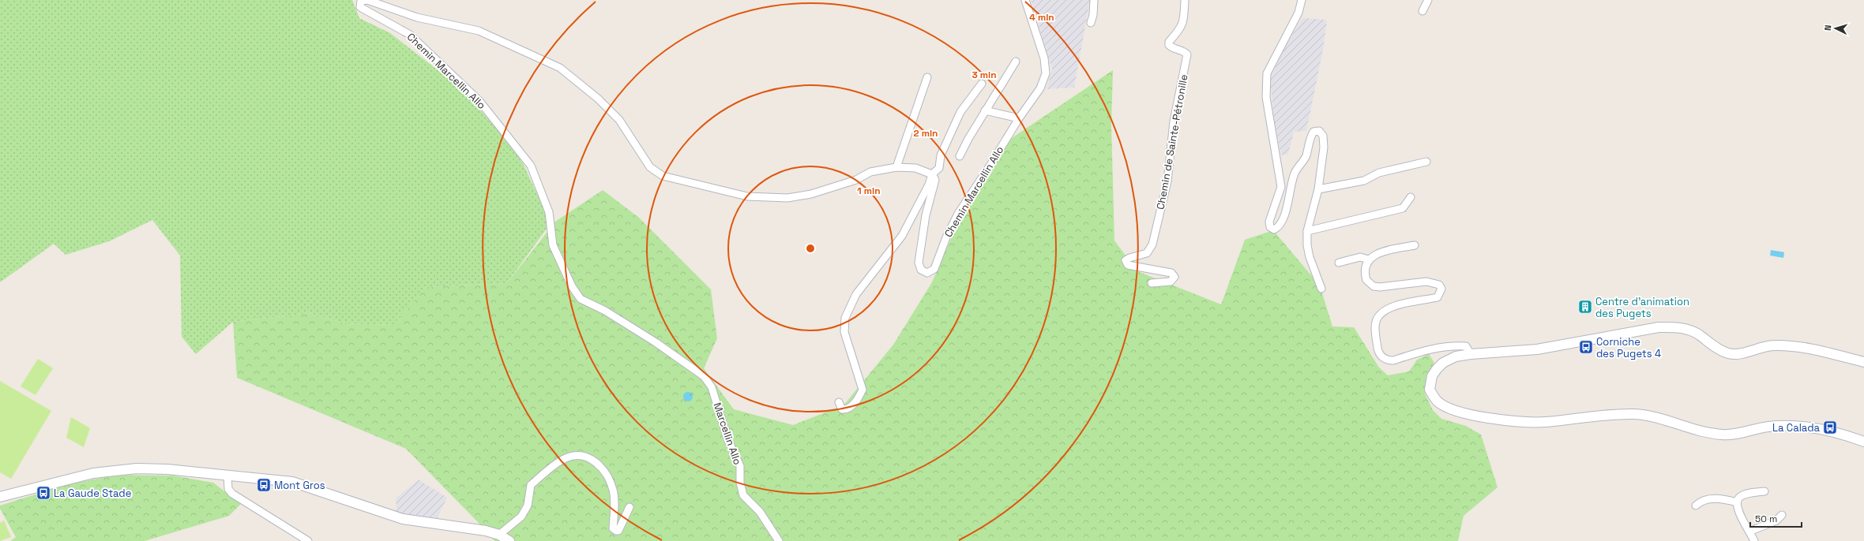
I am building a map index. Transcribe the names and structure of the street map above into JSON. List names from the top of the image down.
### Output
{
  "streets": {
    "street": ["Chemin Marcellin Allo", "Chemin de Sainte-Pétronille", "Marcellin Allo"]
  },
  "crossings": [
    ["Chemin Marcellin Allo", "Marcellin Allo"]
  ],
  "places": {
    "building": ["Centre d'animation des Pugets"],
    "bus stop": [
      "Corniche des Pugets 4",
      "La Calada",
      "Mont Gros",
      "La Gaude Stade"
    ]
  },
  "scale_bar": "50 m",
  "north": "left",
  "rings": [
    "4 min",
    "3 min",
    "2 min",
    "1 min"
  ]
}
